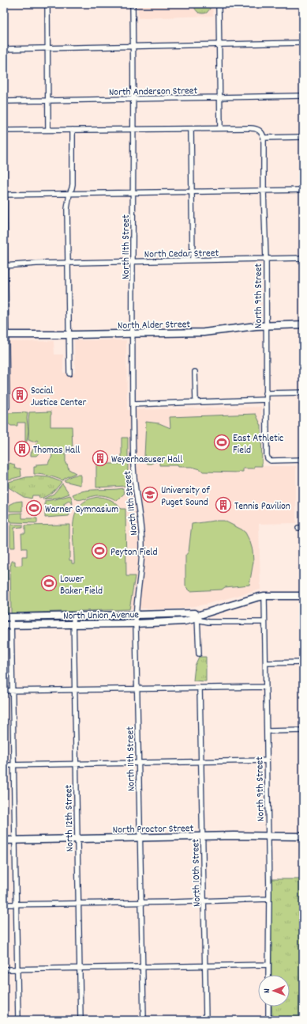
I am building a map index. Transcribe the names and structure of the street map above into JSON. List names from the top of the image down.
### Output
{
  "streets": {
    "street": [
      "North Anderson Street",
      "North 11th Street",
      "North Cedar Street",
      "North 9th Street",
      "North Alder Street",
      "North Union Avenue",
      "North 12th Street",
      "North Proctor Street",
      "North 10th Street"
    ]
  },
  "crossings": [
    ["North Anderson Street", "North 11th Street"],
    ["North 11th Street", "North Cedar Street"],
    ["North 11th Street", "North Alder Street"],
    ["North 11th Street", "North Union Avenue"],
    ["North 11th Street", "North Proctor Street"],
    ["North Cedar Street", "North 9th Street"],
    ["North 9th Street", "North Alder Street"],
    ["North 9th Street", "North Union Avenue"],
    ["North 9th Street", "North Proctor Street"],
    ["North Union Avenue", "North 12th Street"],
    ["North 12th Street", "North Proctor Street"],
    ["North Proctor Street", "North 10th Street"]
  ],
  "places": {
    "building": [
      "Social Justice Center",
      "Thomas Hall",
      "Weyerhaeuser Hall",
      "Tennis Pavilion"
    ],
    "sports": [
      "East Athletic Field",
      "Warner Gymnasium",
      "Peyton Field",
      "Lower Baker Field"
    ],
    "school or university": ["University of Puget Sound"]
  },
  "north": "left"
}
